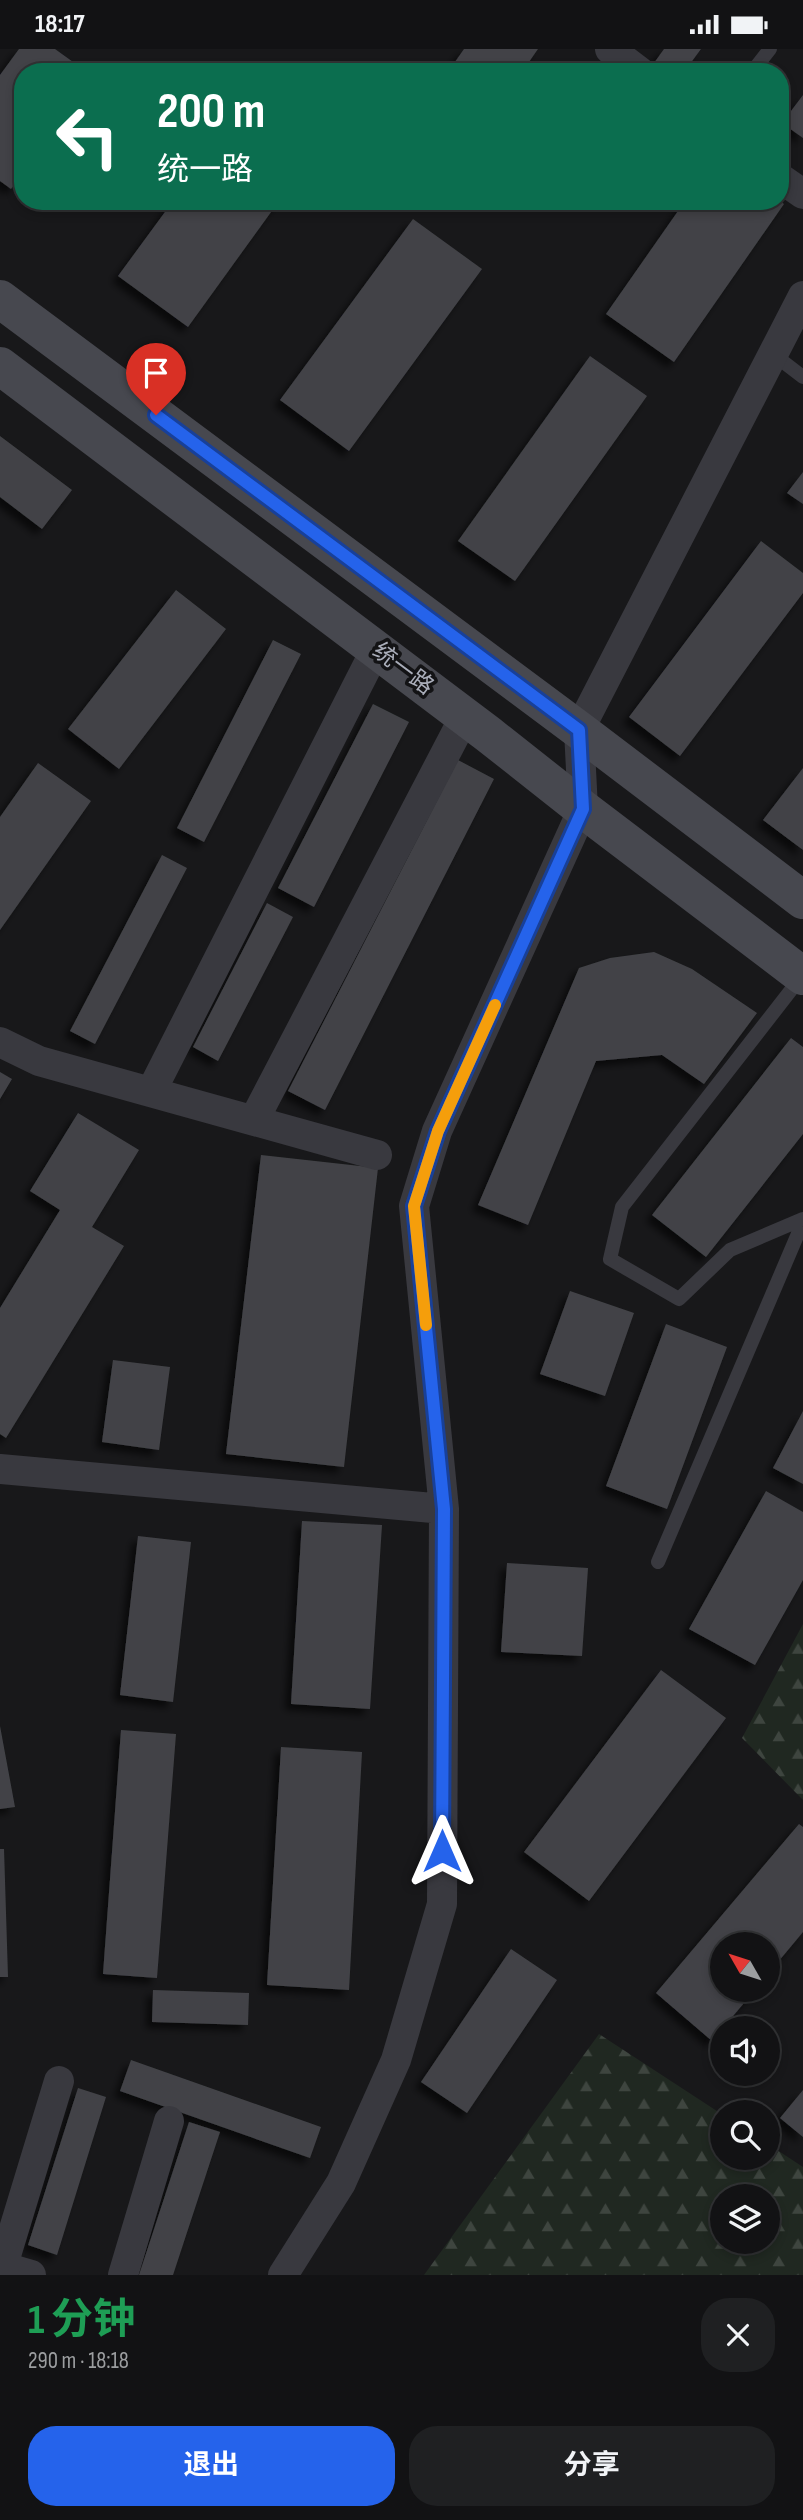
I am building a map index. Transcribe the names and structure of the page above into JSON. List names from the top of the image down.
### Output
{
  "streets": {
    "main road": ["统一路"]
  },
  "north": "top left",
  "page": {
    "status": "18:17",
    "turn": ["200 m", "统一路"],
    "heading": ["1 分钟", "290 m · 18:18"],
    "buttons": ["退出", "分享"]
  }
}
